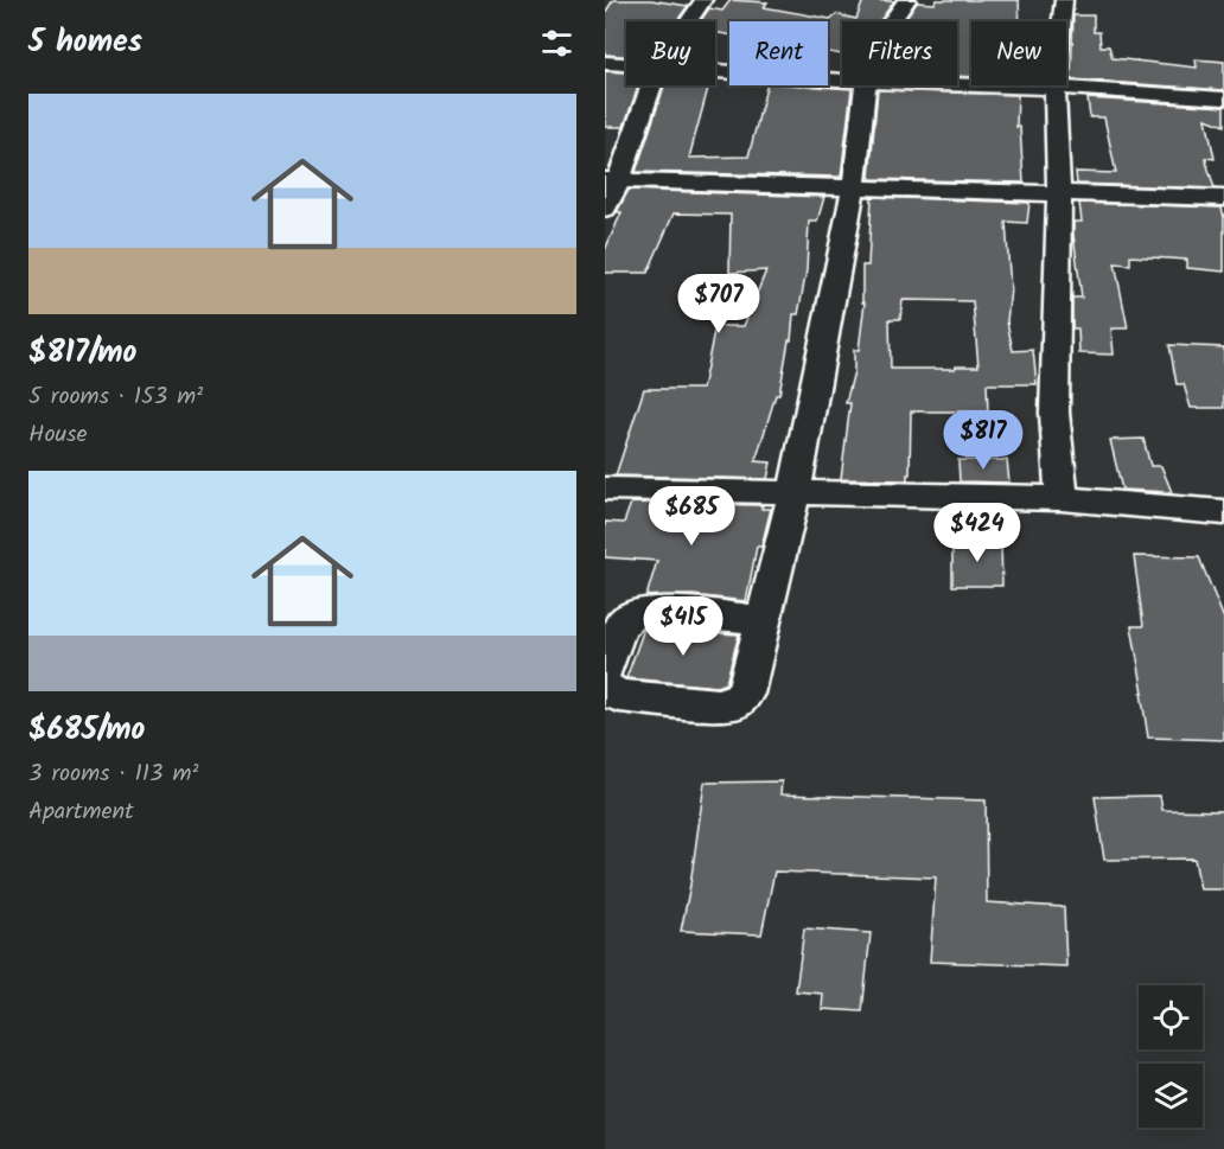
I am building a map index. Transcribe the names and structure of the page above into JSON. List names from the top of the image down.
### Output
{
  "page": {
    "heading": "5 homes",
    "chip": [
      "Buy",
      "Rent",
      "Filters",
      "New"
    ],
    "list": [
      {
        "name": "$817/mo",
        "note": "5 rooms · 153 m² · House"
      },
      {
        "name": "$685/mo",
        "note": "3 rooms · 113 m² · Apartment"
      }
    ],
    "price": [
      "$707",
      "$817",
      "$685",
      "$424",
      "$415"
    ]
  }
}
